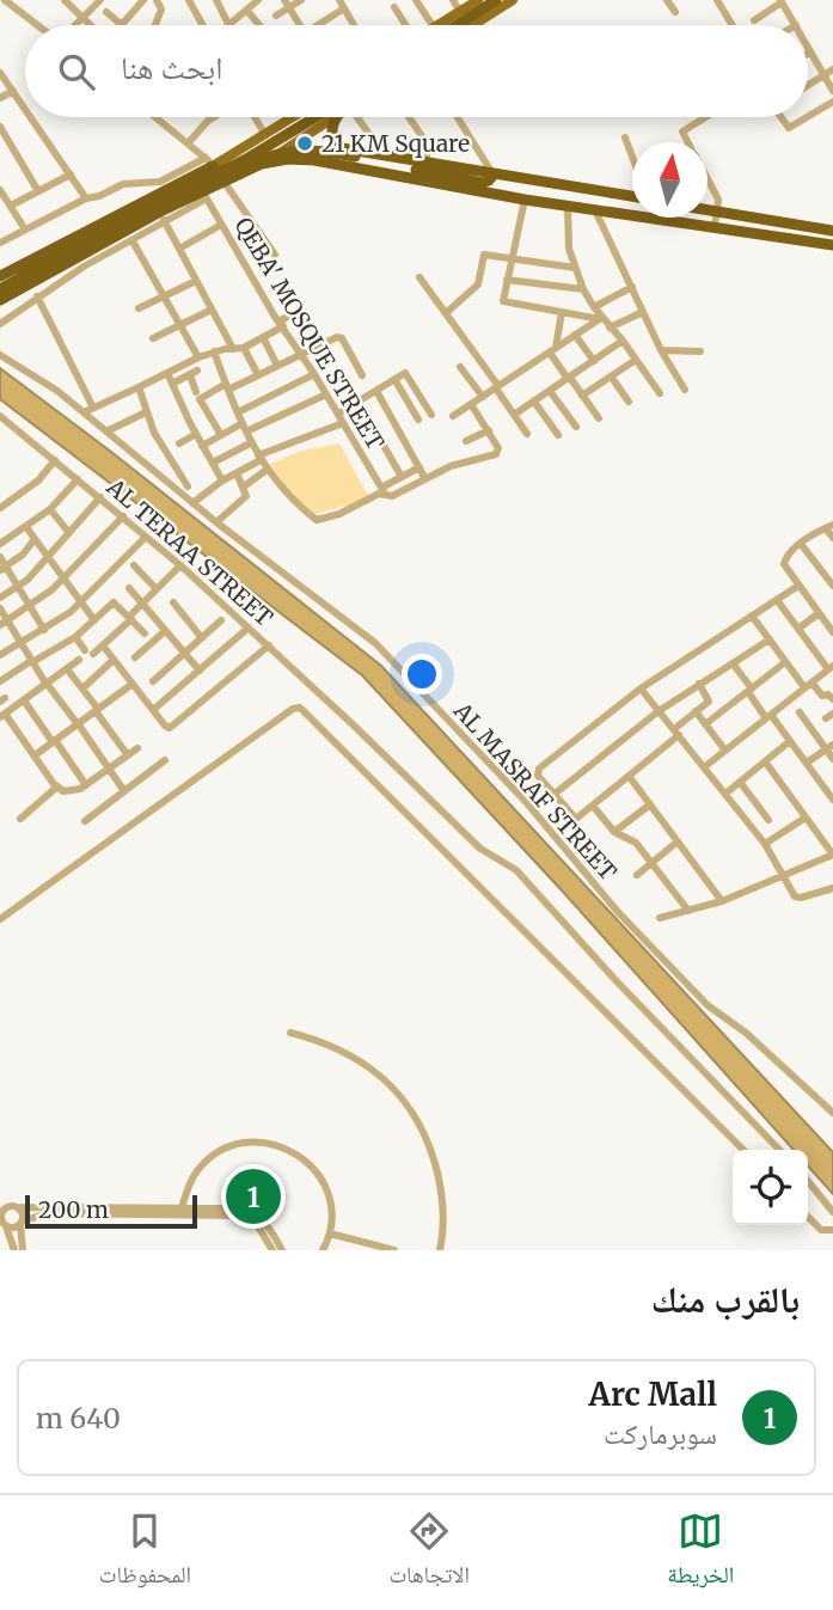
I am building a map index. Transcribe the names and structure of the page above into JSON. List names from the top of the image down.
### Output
{
  "streets": {
    "street": ["QEBA' MOSQUE STREET", "AL TERAA STREET", "AL MASRAF STREET"]
  },
  "places": ["21 KM Square"],
  "scale_bar": "200 m",
  "north": "top",
  "page": {
    "search": "ابحث هنا",
    "pins": "1",
    "scale": "200 m",
    "heading": "بالقرب منك",
    "list": [
      {
        "mark": "1",
        "name": "Arc Mall",
        "note": "سوبرماركت",
        "value": "640 m"
      }
    ],
    "nav": ["الخريطة", "الاتجاهات", "المحفوظات"]
  }
}
